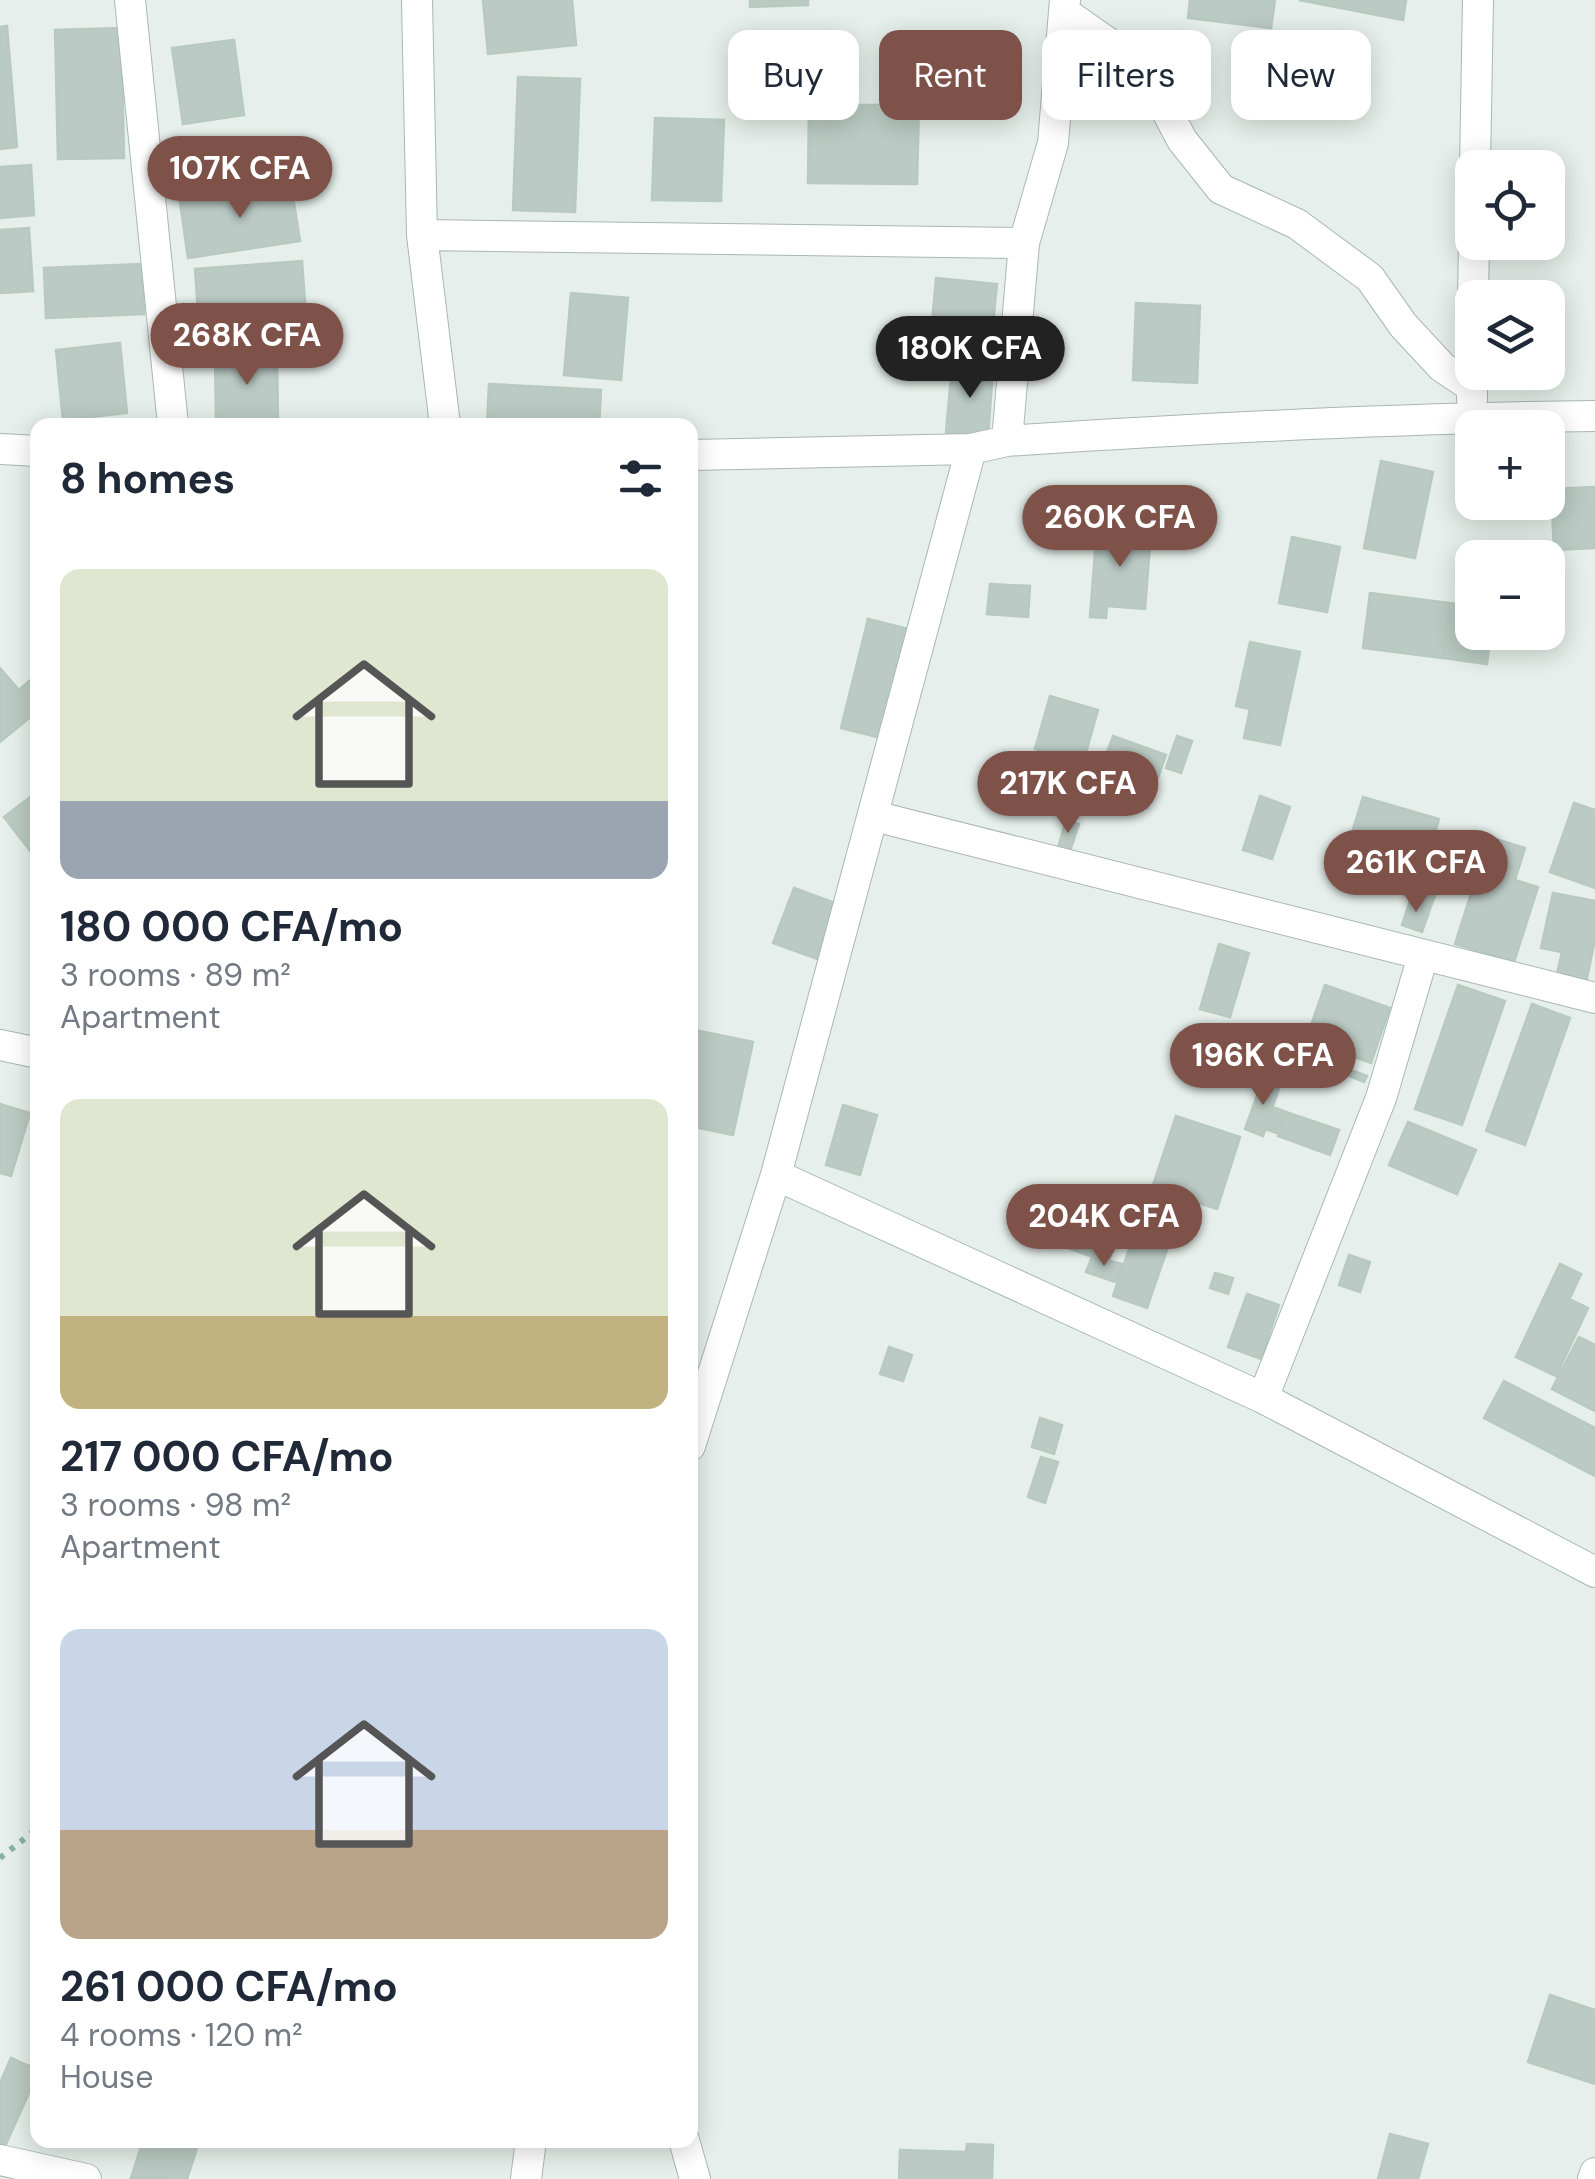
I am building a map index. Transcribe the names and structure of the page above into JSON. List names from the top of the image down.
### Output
{
  "page": {
    "chip": [
      "Buy",
      "Rent",
      "Filters",
      "New"
    ],
    "price": [
      "107K CFA",
      "268K CFA",
      "180K CFA",
      "260K CFA",
      "217K CFA",
      "261K CFA",
      "196K CFA",
      "204K CFA"
    ],
    "map_buttons": ["+", "−"],
    "heading": "8 homes",
    "list": [
      {
        "name": "180 000 CFA/mo",
        "note": "3 rooms · 89 m² · Apartment"
      },
      {
        "name": "217 000 CFA/mo",
        "note": "3 rooms · 98 m² · Apartment"
      },
      {
        "name": "261 000 CFA/mo",
        "note": "4 rooms · 120 m² · House"
      }
    ]
  }
}
